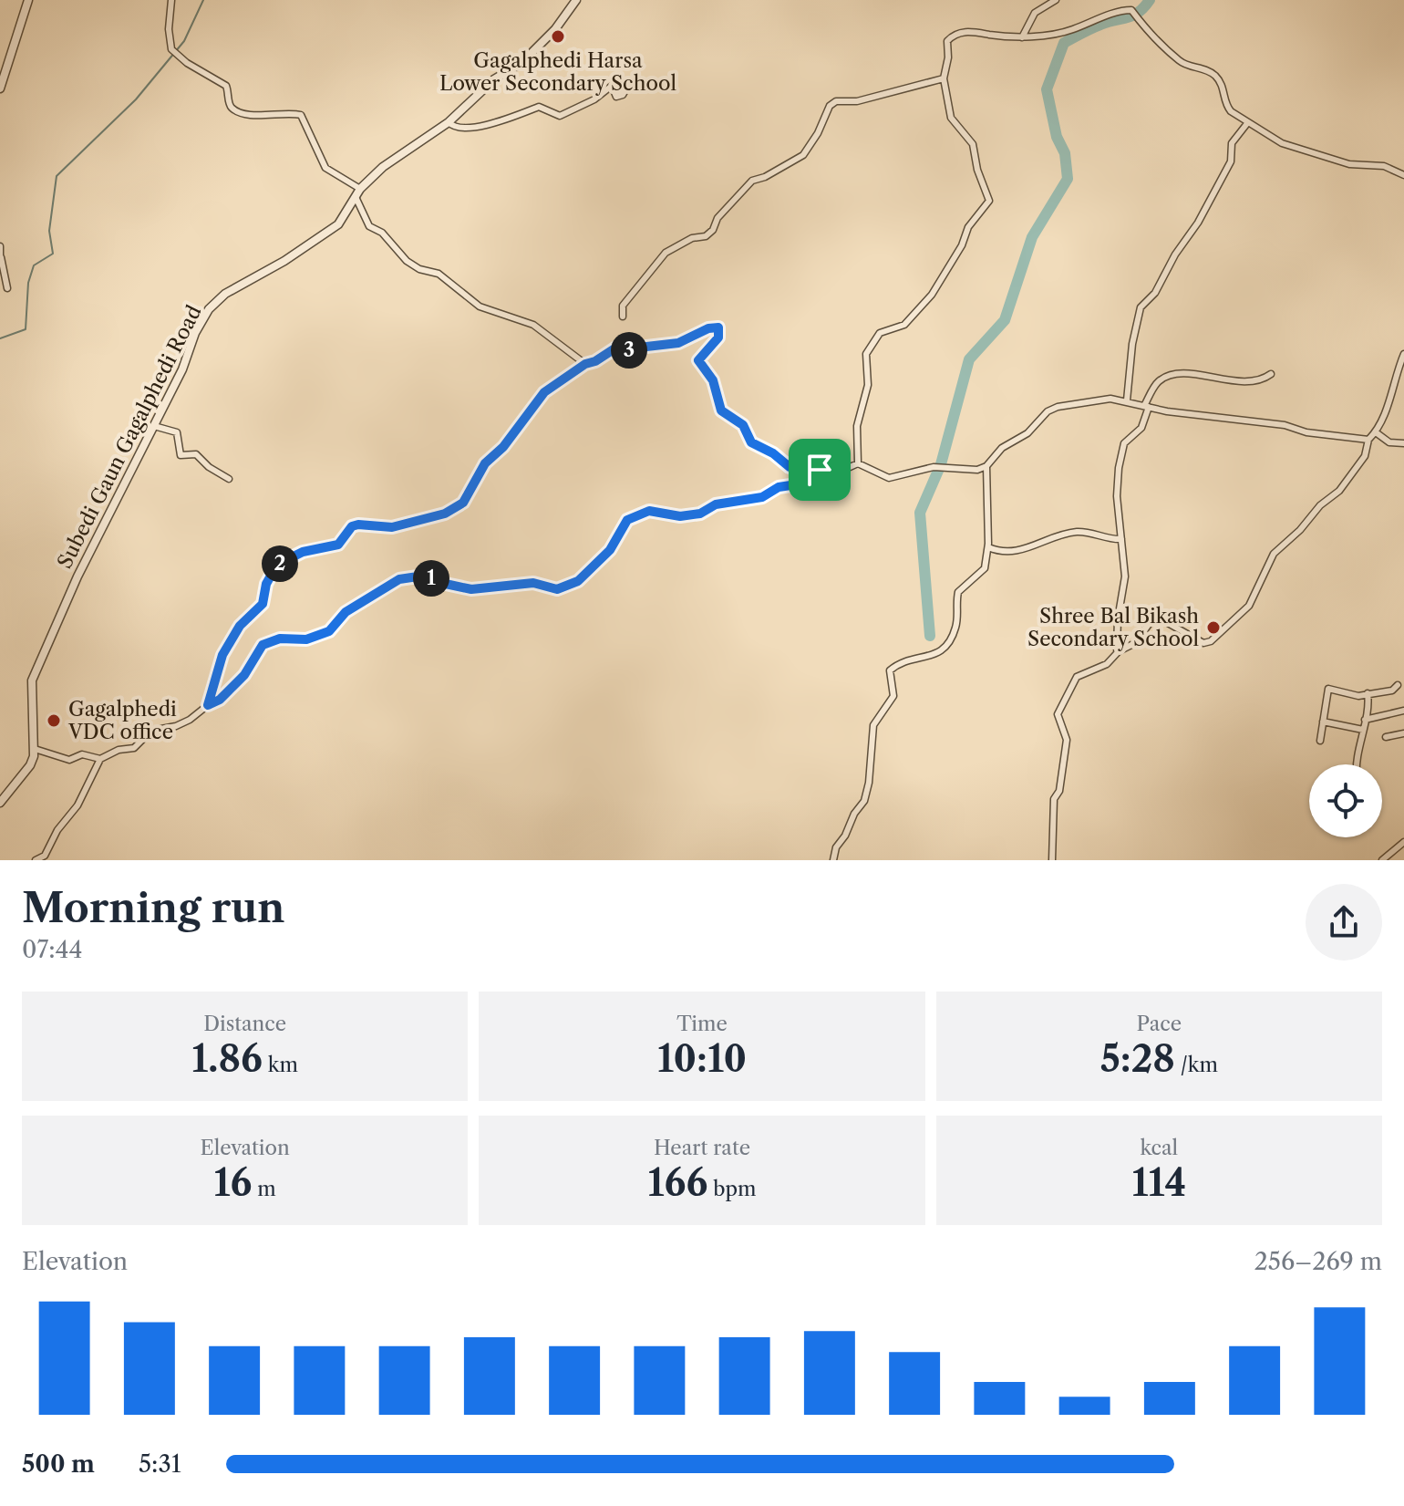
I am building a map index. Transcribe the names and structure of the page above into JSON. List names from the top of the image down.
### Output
{
  "streets": {
    "street": ["Subedi Gaun Gagalphedi Road"]
  },
  "places": ["Gagalphedi Harsa Lower Secondary School", "Shree Bal Bikash Secondary School", "Gagalphedi VDC office"],
  "page": {
    "pins": ["3", "2", "1"],
    "heading": ["Morning run", "07:44"],
    "stats": [
      ["Distance", "1.86 km"],
      ["Time", "10:10"],
      ["Pace", "5:28 /km"],
      ["Elevation", "16 m"],
      ["Heart rate", "166 bpm"],
      ["kcal", "114"]
    ],
    "chart": ["Elevation", "256–269 m"],
    "list": [
      {
        "name": "500 m",
        "note": "5:31"
      }
    ]
  }
}
